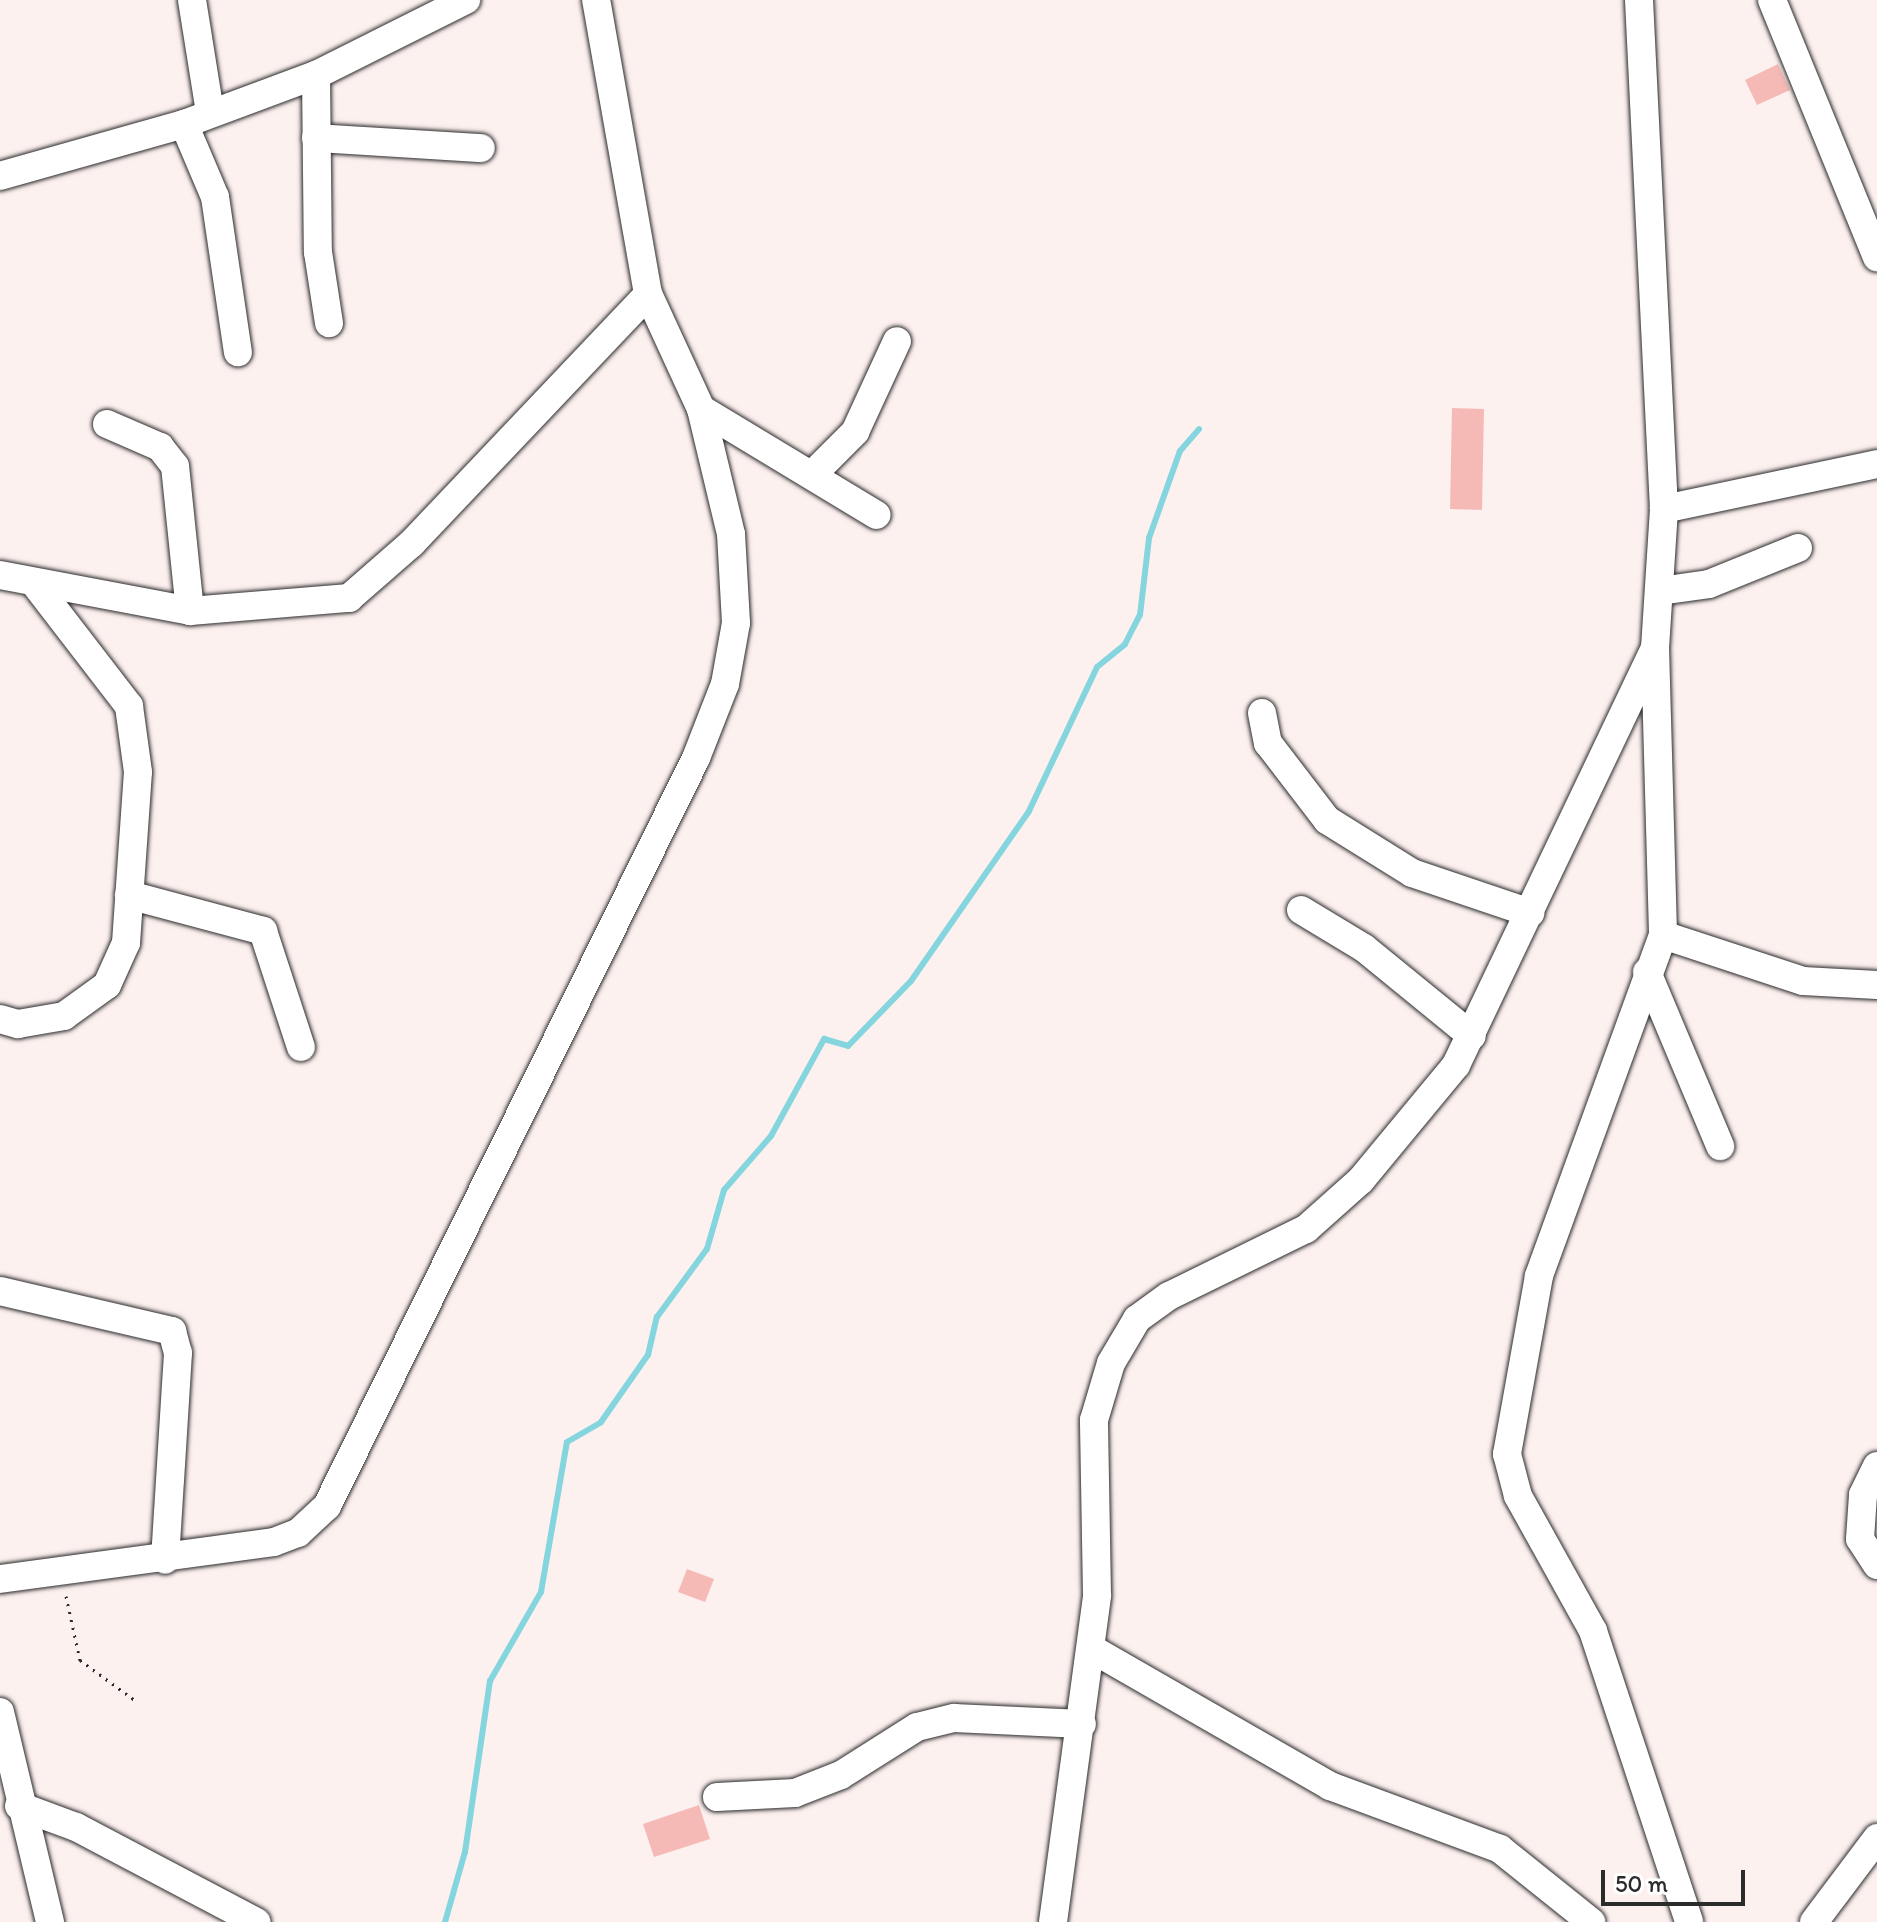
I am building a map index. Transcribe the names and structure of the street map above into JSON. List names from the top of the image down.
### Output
{
  "scale_bar": "50 m"
}
